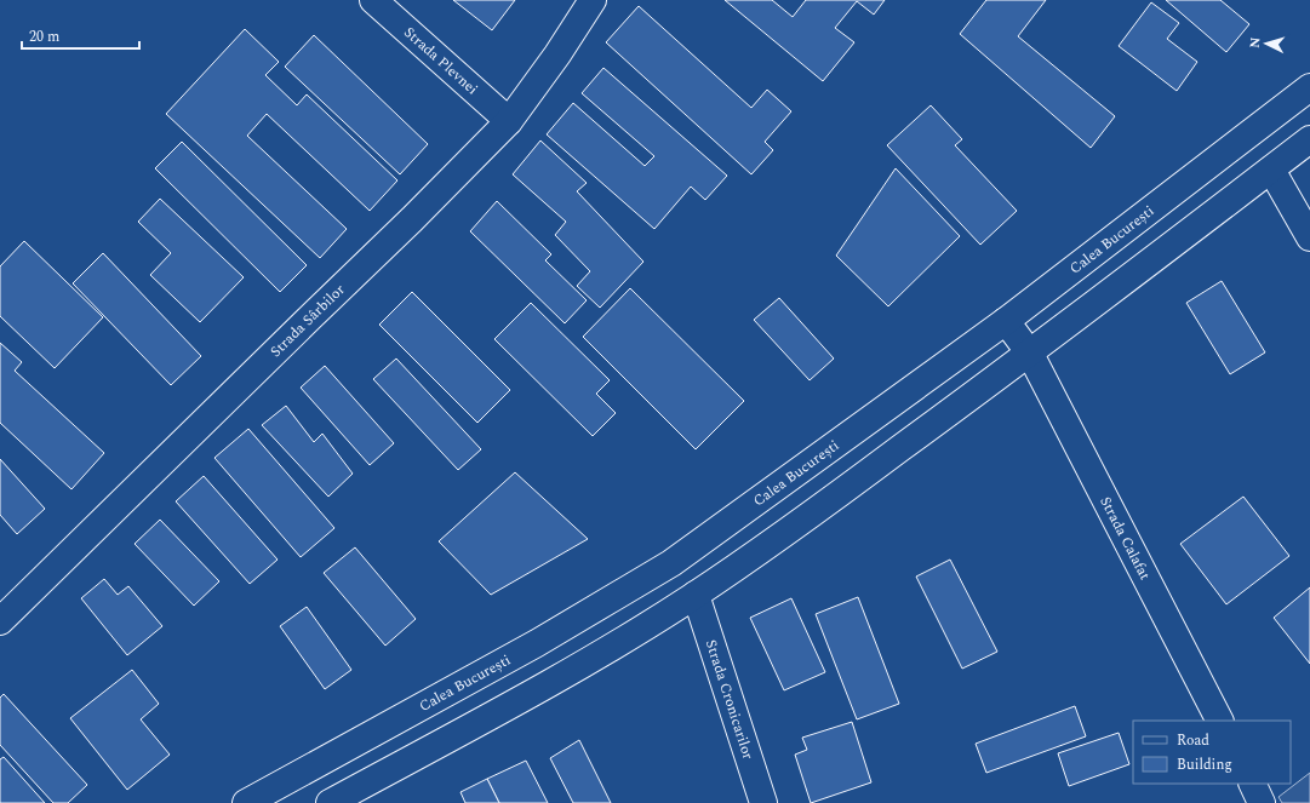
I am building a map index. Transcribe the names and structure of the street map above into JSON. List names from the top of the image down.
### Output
{
  "streets": {
    "main road": [
      "Strada Plevnei",
      "Calea București",
      "Strada Sârbilor",
      "Strada Calafat",
      "Strada Cronicarilor"
    ]
  },
  "crossings": [
    ["Strada Plevnei", "Strada Sârbilor"],
    ["Calea București", "Strada Calafat"],
    ["Calea București", "Strada Cronicarilor"]
  ],
  "legend": ["Road", "Building"],
  "scale_bar": "20 m",
  "north": "left"
}
